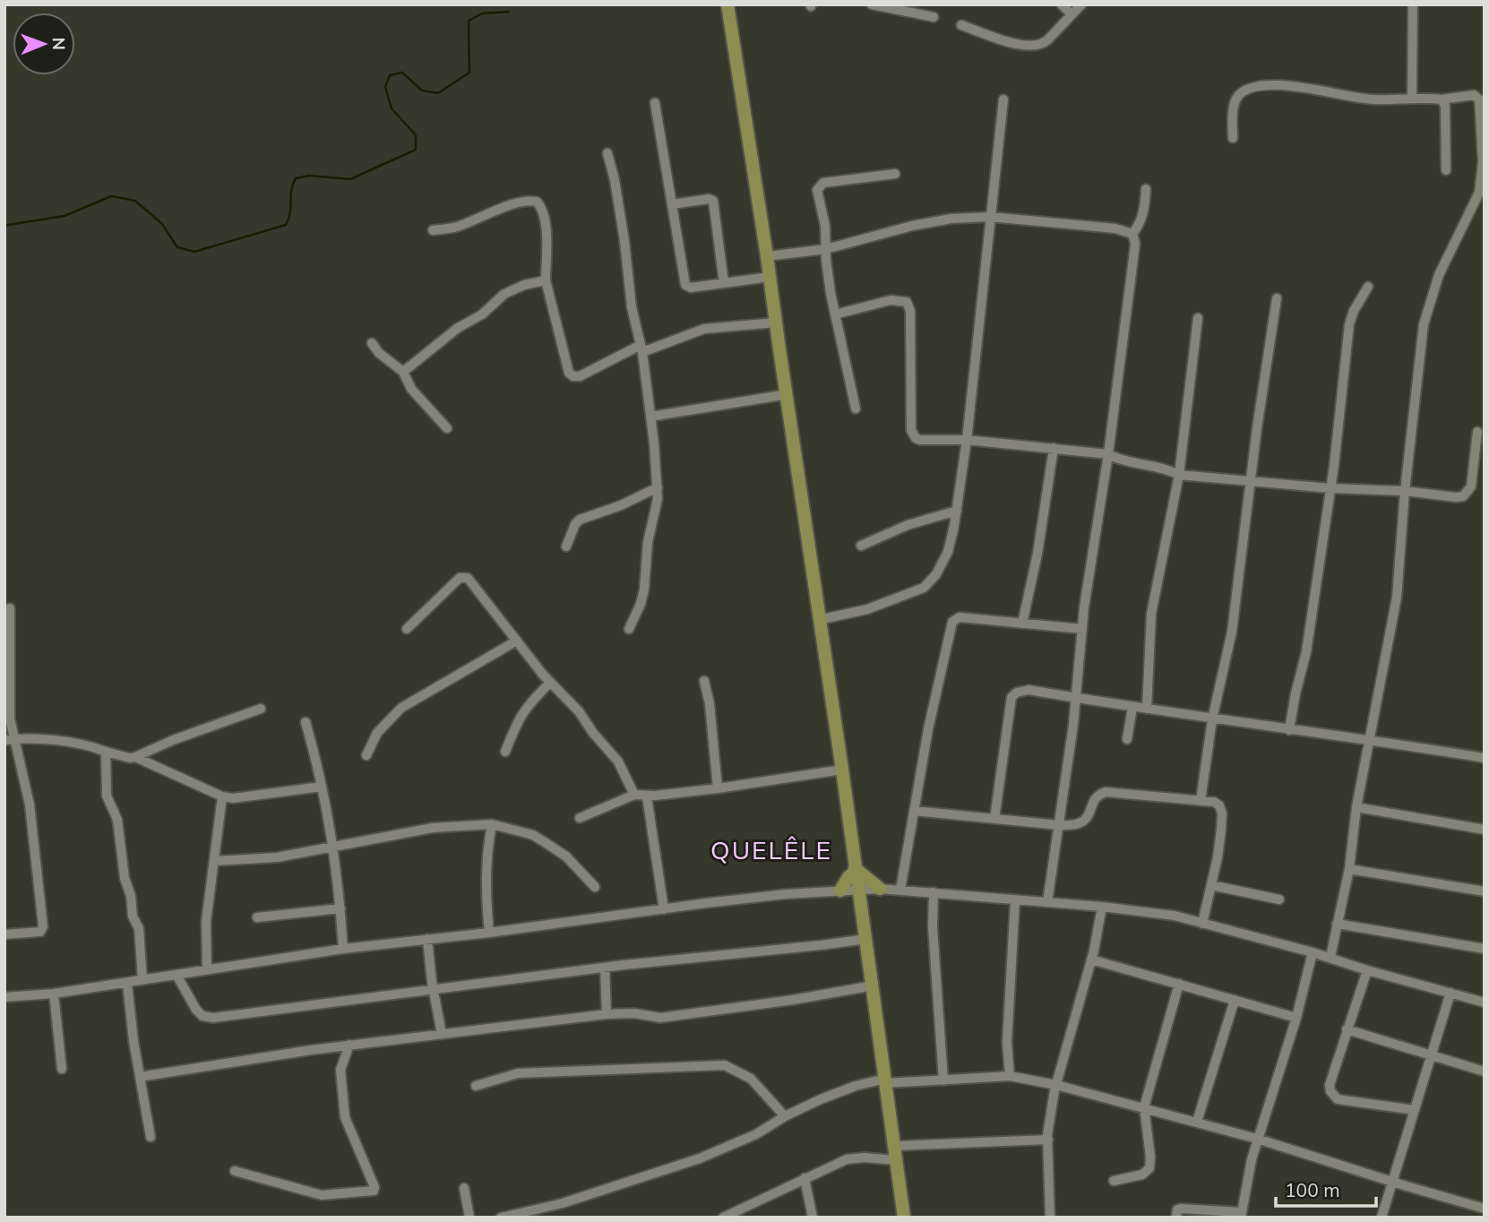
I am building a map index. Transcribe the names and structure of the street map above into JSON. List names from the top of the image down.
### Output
{
  "districts": ["QUELÊLE"],
  "scale_bar": "100 m",
  "north": "right"
}
